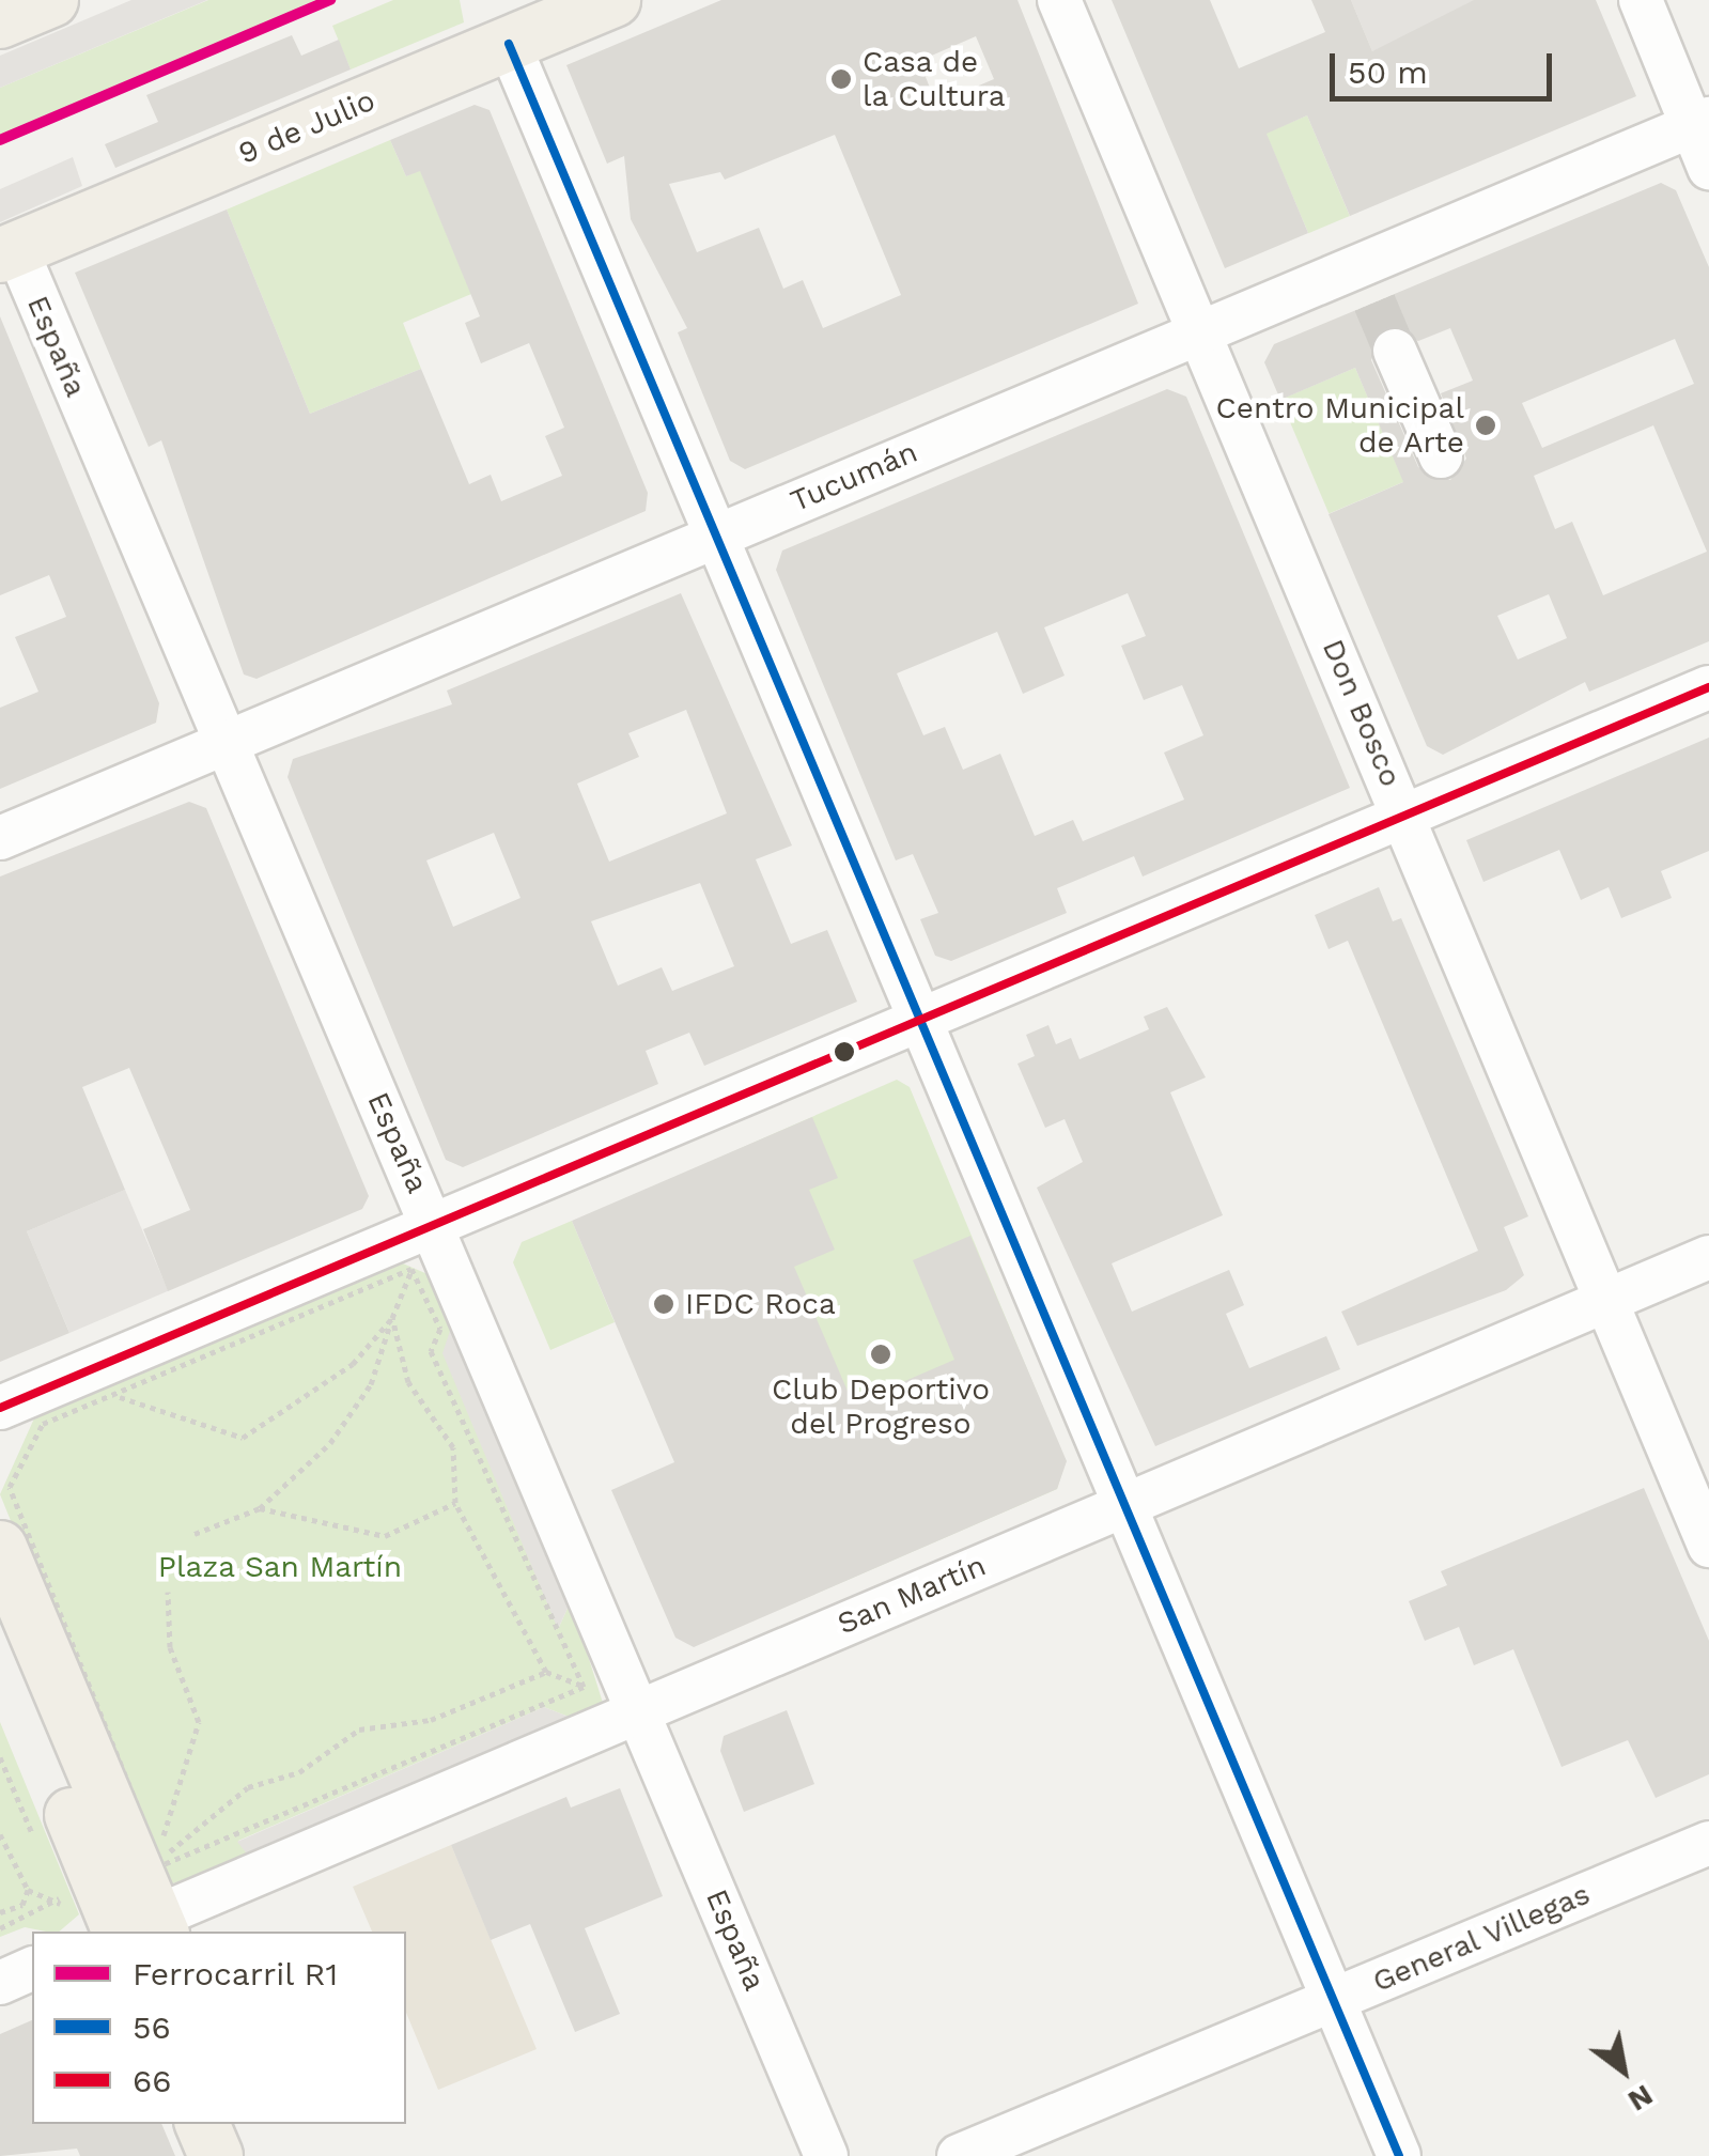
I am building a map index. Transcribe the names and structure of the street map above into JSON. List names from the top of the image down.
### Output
{
  "streets": {
    "main road": ["9 de Julio"],
    "street": [
      "España",
      "Tucumán",
      "Don Bosco",
      "San Martín",
      "General Villegas"
    ]
  },
  "crossings": [
    ["9 de Julio", "España"],
    ["España", "Tucumán"],
    ["España", "San Martín"],
    ["Tucumán", "Don Bosco"],
    ["Don Bosco", "San Martín"]
  ],
  "parks": ["Plaza San Martín"],
  "places": [
    "Casa de la Cultura",
    "Centro Municipal de Arte",
    "IFDC Roca",
    "Club Deportivo del Progreso"
  ],
  "lines": ["rail line R1", "transit line 56", "transit line 66"],
  "legend": ["Ferrocarril R1", "56", "66"],
  "scale_bar": "50 m",
  "north": "bottom right"
}
